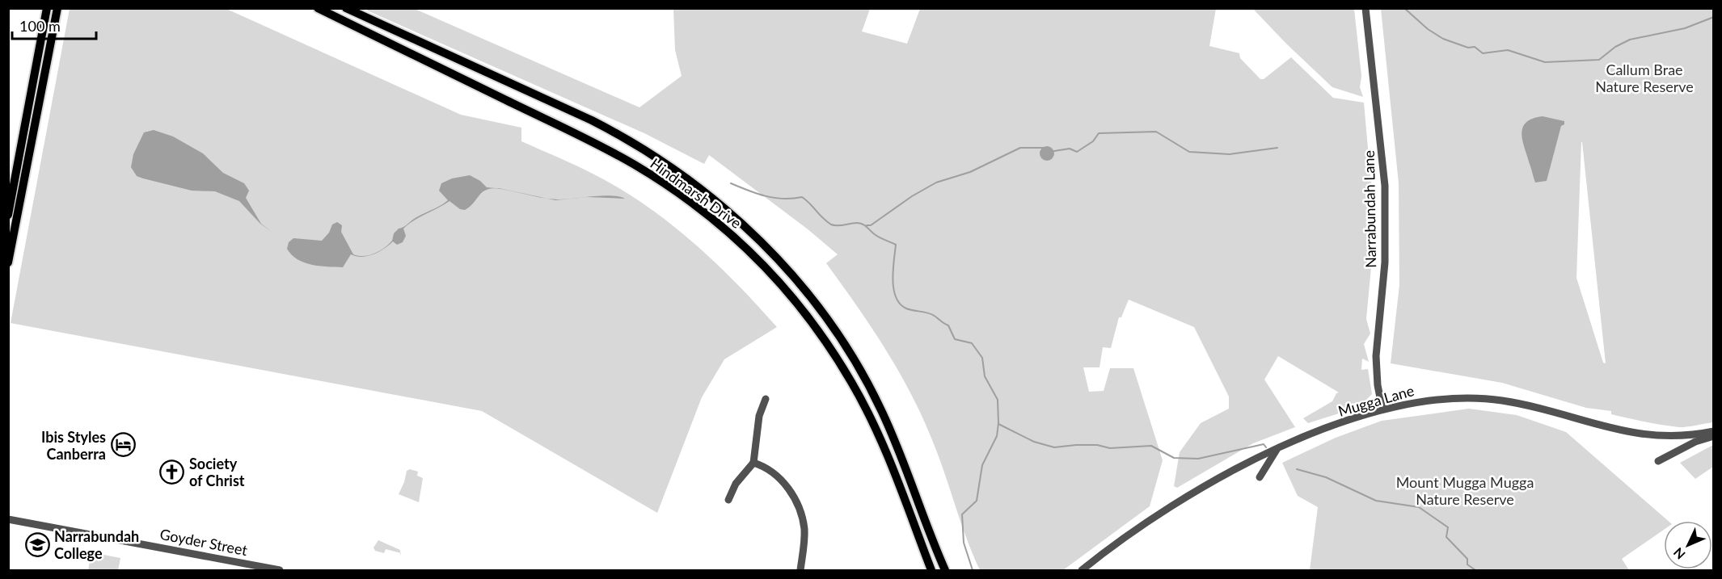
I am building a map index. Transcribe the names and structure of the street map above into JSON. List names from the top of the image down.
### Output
{
  "streets": {
    "main road": ["Hindmarsh Drive"],
    "street": ["Narrabundah Lane", "Mugga Lane", "Goyder Street"]
  },
  "crossings": [
    ["Narrabundah Lane", "Mugga Lane"]
  ],
  "parks": ["Callum Brae Nature Reserve", "Mount Mugga Mugga Nature Reserve"],
  "places": {
    "hotel": ["Ibis Styles Canberra"],
    "church": ["Society of Christ"],
    "school or university": ["Narrabundah College"]
  },
  "scale_bar": "100 m",
  "north": "bottom left"
}
